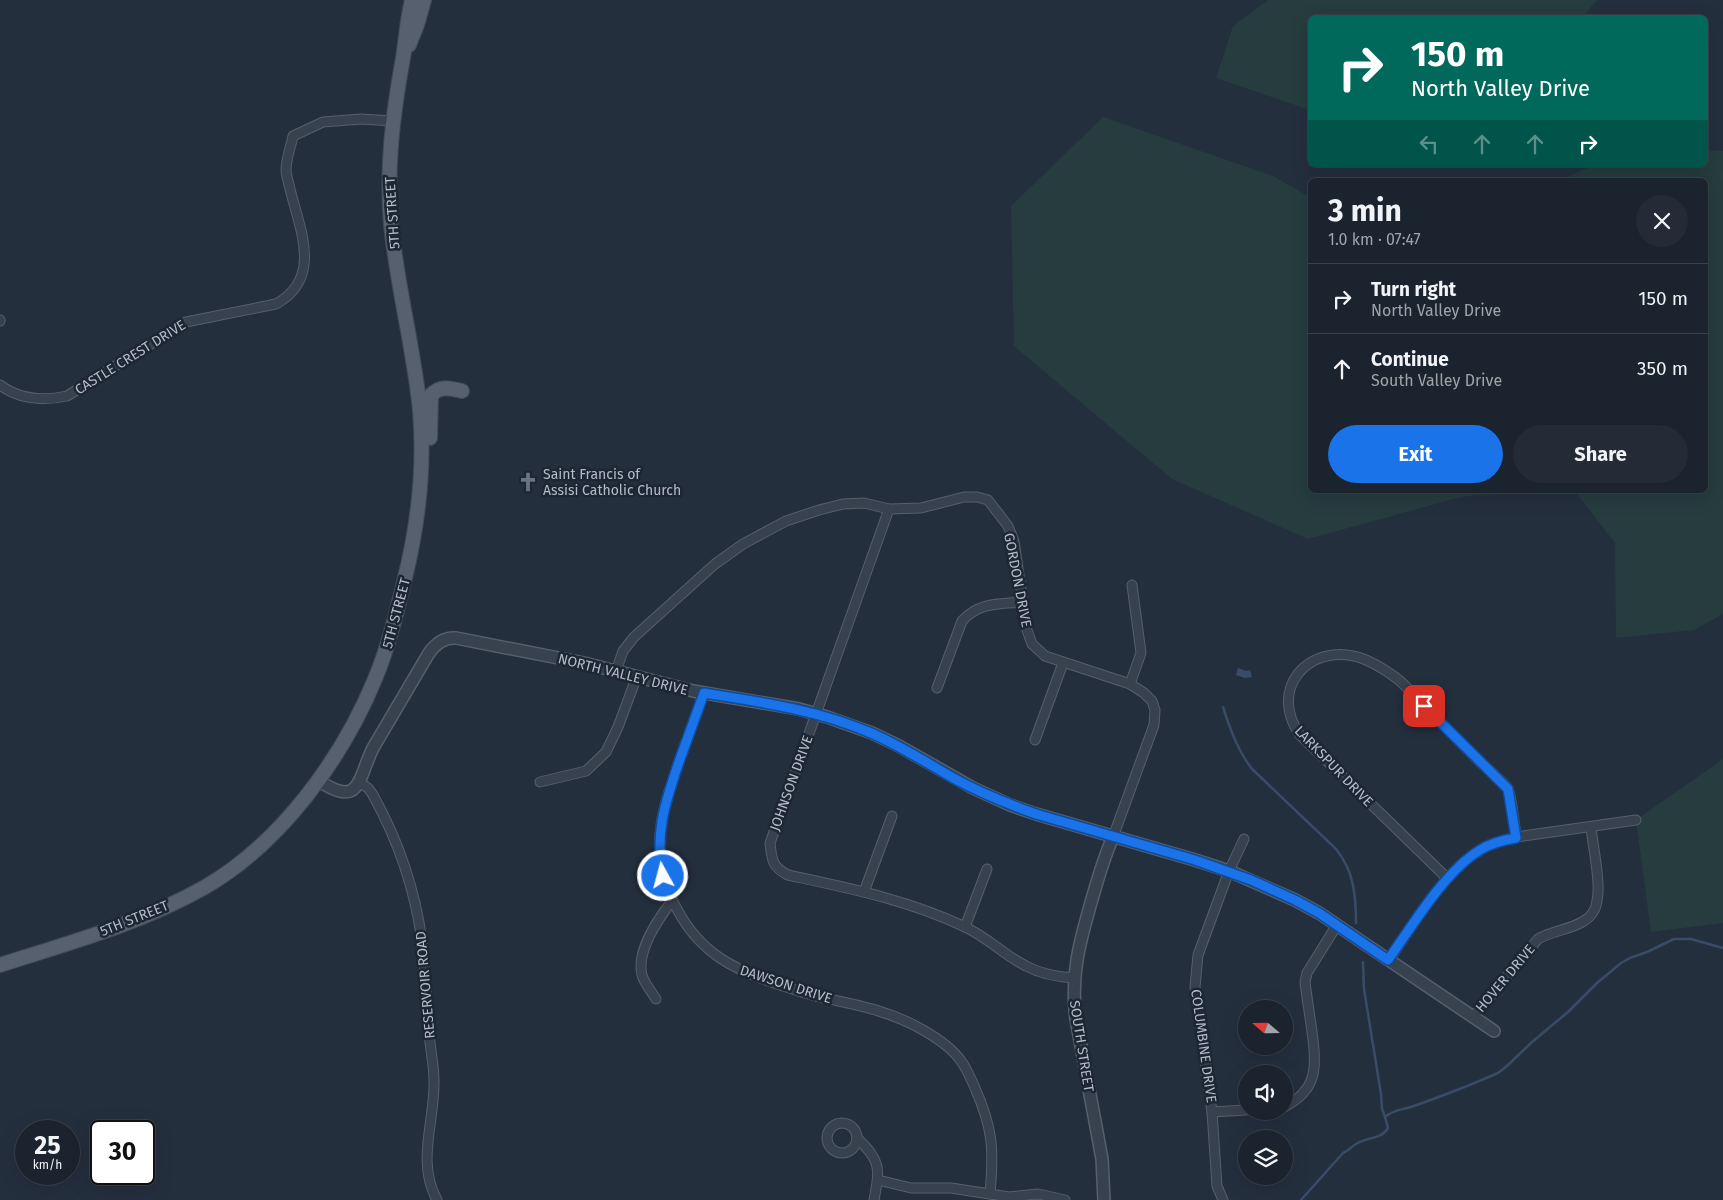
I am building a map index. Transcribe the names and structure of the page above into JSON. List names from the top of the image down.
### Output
{
  "streets": {
    "main road": ["5TH STREET"],
    "street": [
      "CASTLE CREST DRIVE",
      "GORDON DRIVE",
      "NORTH VALLEY DRIVE",
      "LARKSPUR DRIVE",
      "JOHNSON DRIVE",
      "HOVER DRIVE",
      "DAWSON DRIVE",
      "RESERVOIR ROAD",
      "SOUTH STREET",
      "COLUMBINE DRIVE"
    ]
  },
  "crossings": [
    ["5TH STREET", "CASTLE CREST DRIVE"],
    ["GORDON DRIVE", "NORTH VALLEY DRIVE"],
    ["GORDON DRIVE", "JOHNSON DRIVE"],
    ["GORDON DRIVE", "SOUTH STREET"],
    ["NORTH VALLEY DRIVE", "JOHNSON DRIVE"],
    ["NORTH VALLEY DRIVE", "HOVER DRIVE"],
    ["NORTH VALLEY DRIVE", "DAWSON DRIVE"],
    ["NORTH VALLEY DRIVE", "RESERVOIR ROAD"],
    ["NORTH VALLEY DRIVE", "SOUTH STREET"],
    ["NORTH VALLEY DRIVE", "COLUMBINE DRIVE"],
    ["JOHNSON DRIVE", "SOUTH STREET"]
  ],
  "places": {
    "church": ["Saint Francis of Assisi Catholic Church"]
  },
  "north": "left",
  "page": {
    "turn": ["150 m", "North Valley Drive"],
    "heading": ["3 min", "1.0 km · 07:47"],
    "list": [
      {
        "name": "Turn right",
        "note": "North Valley Drive",
        "value": "150 m"
      },
      {
        "name": "Continue",
        "note": "South Valley Drive",
        "value": "350 m"
      }
    ],
    "buttons": ["Exit", "Share"],
    "speed": "25 km/h",
    "limit": "30"
  }
}
